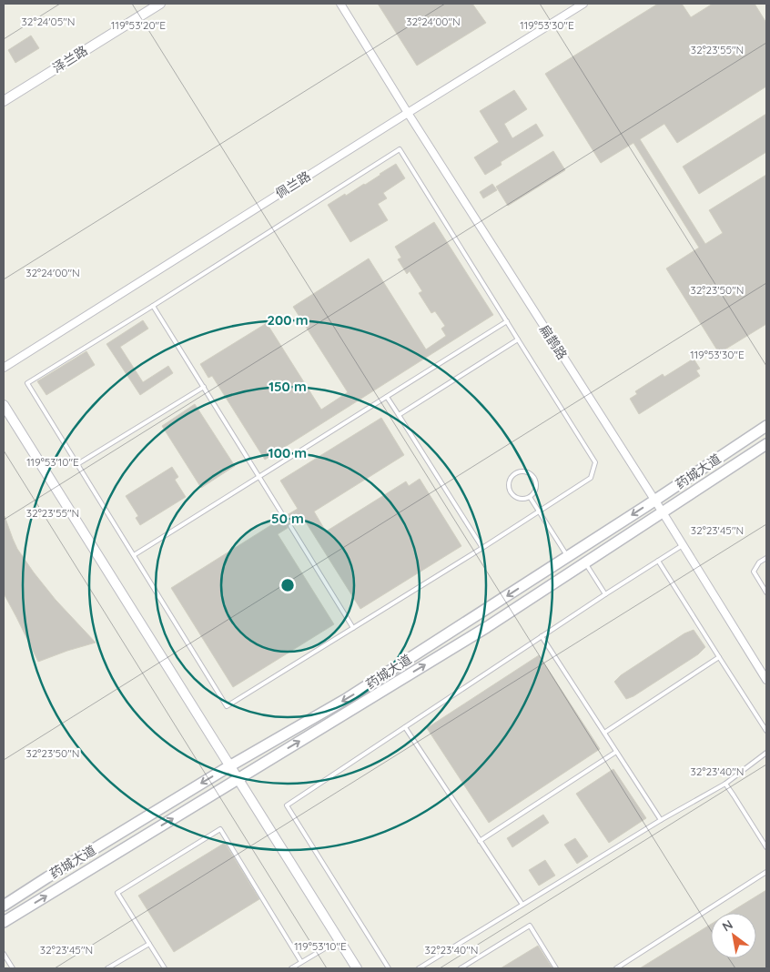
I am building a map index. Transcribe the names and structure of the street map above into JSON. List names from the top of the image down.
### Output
{
  "streets": {
    "main road": ["药城大道"],
    "street": ["泽兰路", "佩兰路", "扁鹊路"]
  },
  "crossings": [
    ["佩兰路", "扁鹊路"],
    ["扁鹊路", "药城大道"]
  ],
  "north": "top left",
  "coordinates": [
    "32°24'05\"N",
    "32°24'00\"N",
    "119°53'30\"E",
    "119°53'20\"E",
    "32°23'55\"N",
    "32°23'50\"N",
    "119°53'10\"E",
    "32°23'45\"N",
    "32°23'40\"N"
  ],
  "rings": [
    "200 m",
    "150 m",
    "100 m",
    "50 m"
  ]
}
